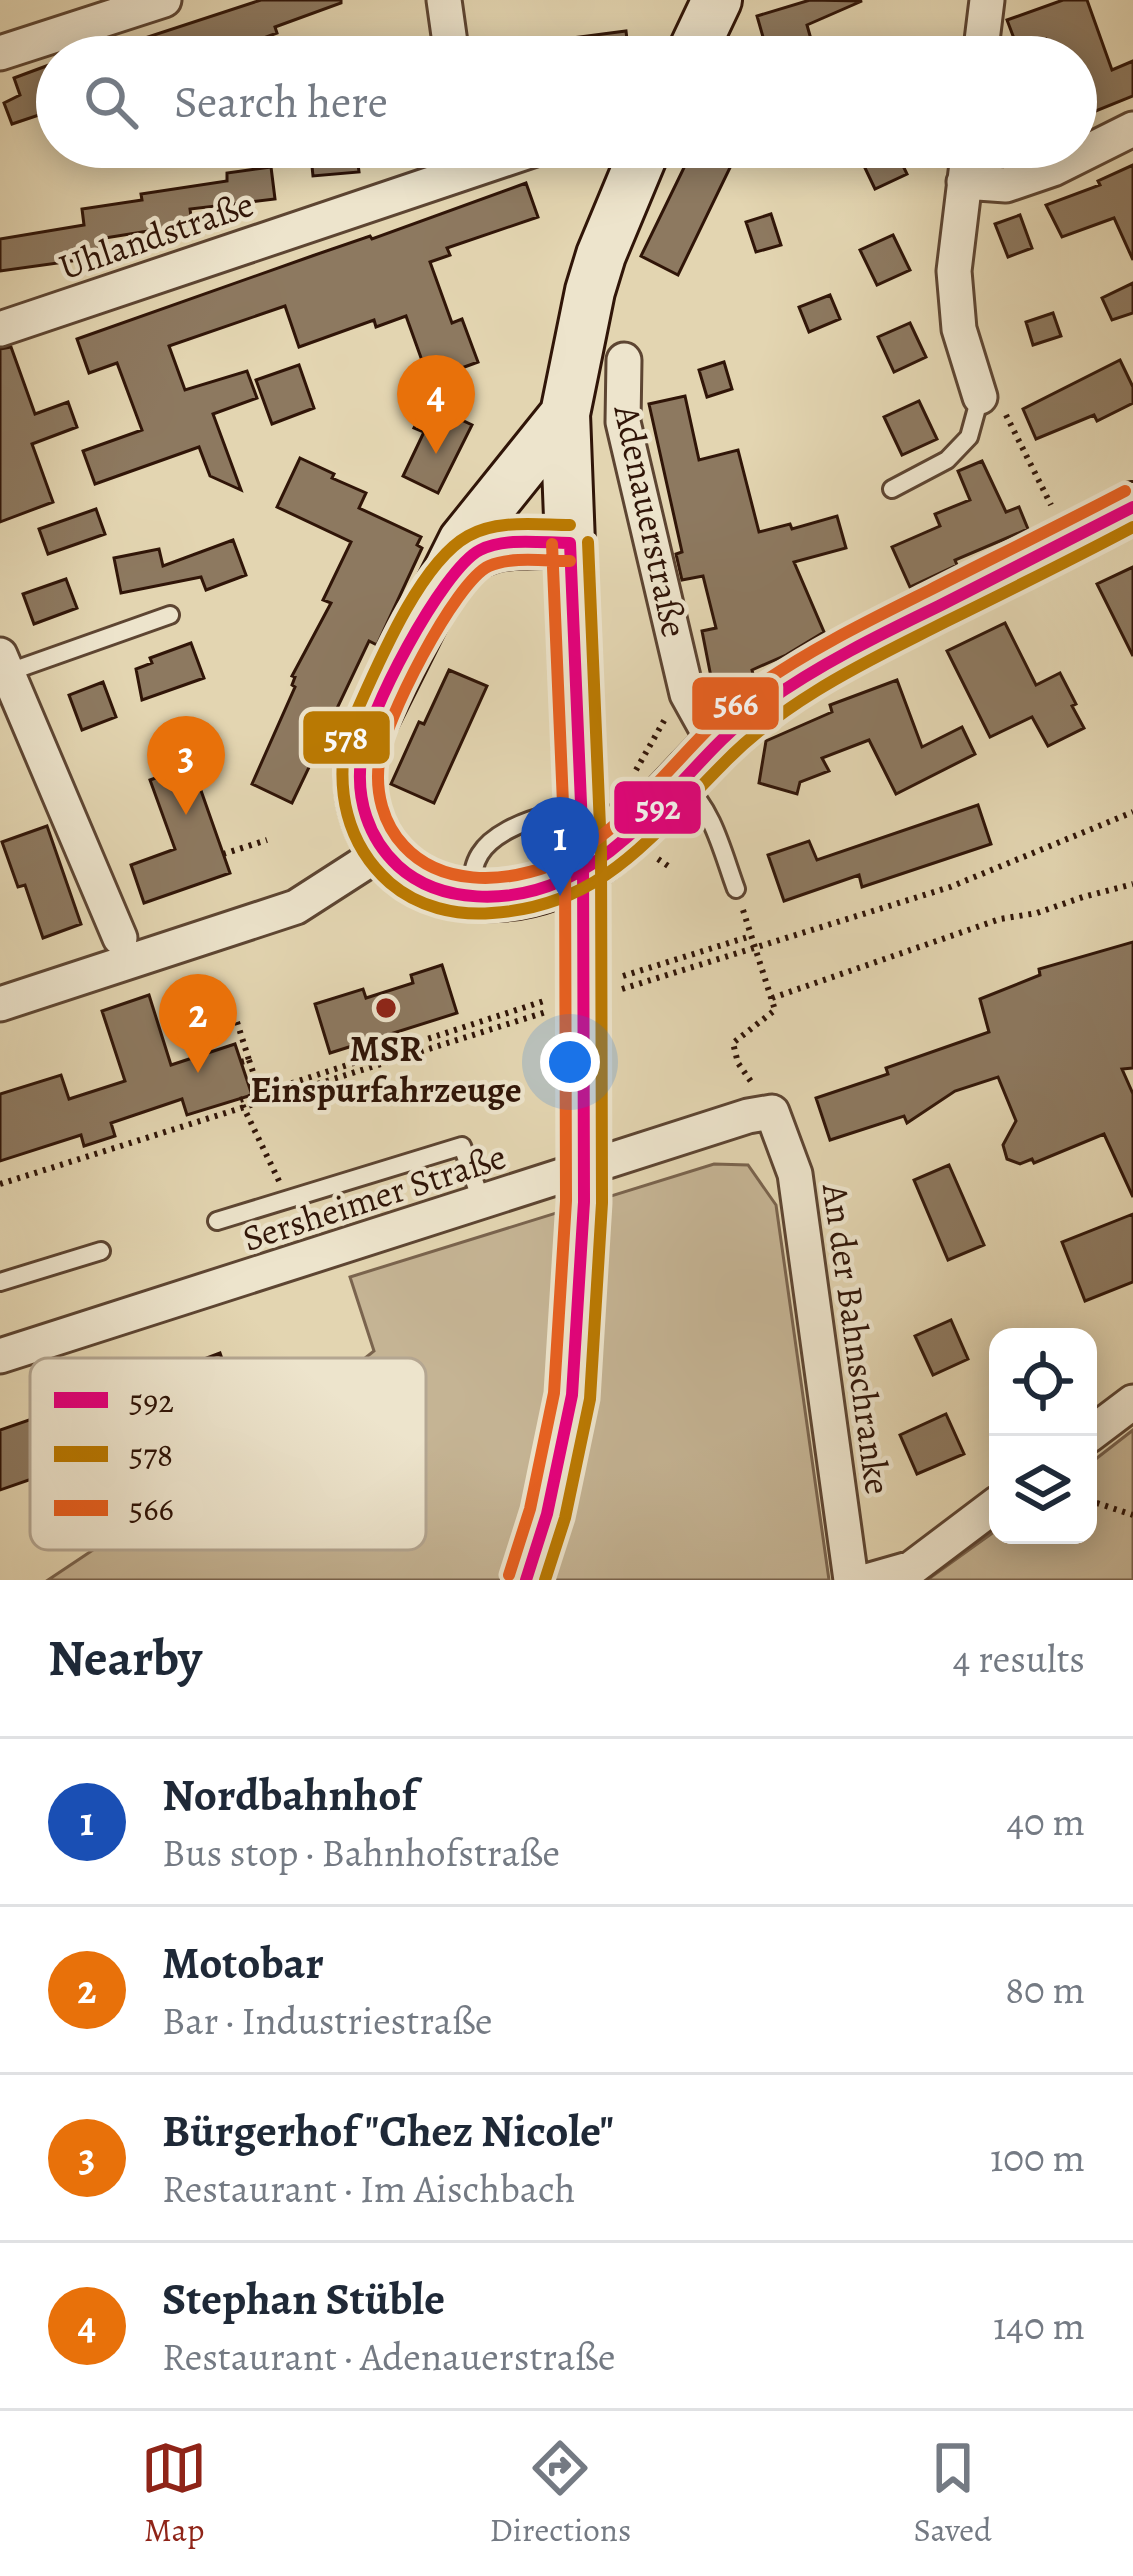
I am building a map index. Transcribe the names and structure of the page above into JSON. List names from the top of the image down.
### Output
{
  "streets": {
    "main road": ["Adenauerstraße"],
    "street": ["Uhlandstraße", "Sersheimer Straße", "An der Bahnschranke"]
  },
  "crossings": [
    ["Sersheimer Straße", "An der Bahnschranke"]
  ],
  "places": ["MSR Einspurfahrzeuge"],
  "lines": ["transit line 566", "transit line 592", "transit line 578"],
  "legend": ["592", "578", "566"],
  "page": {
    "search": "Search here",
    "pins": [
      "4",
      "3",
      "1",
      "2"
    ],
    "heading": ["Nearby", "4 results"],
    "list": [
      {
        "mark": "1",
        "name": "Nordbahnhof",
        "note": "Bus stop · Bahnhofstraße",
        "value": "40 m"
      },
      {
        "mark": "2",
        "name": "Motobar",
        "note": "Bar · Industriestraße",
        "value": "80 m"
      },
      {
        "mark": "3",
        "name": "Bürgerhof \"Chez Nicole\"",
        "note": "Restaurant · Im Aischbach",
        "value": "100 m"
      },
      {
        "mark": "4",
        "name": "Stephan Stüble",
        "note": "Restaurant · Adenauerstraße",
        "value": "140 m"
      }
    ],
    "nav": ["Map", "Directions", "Saved"]
  }
}
